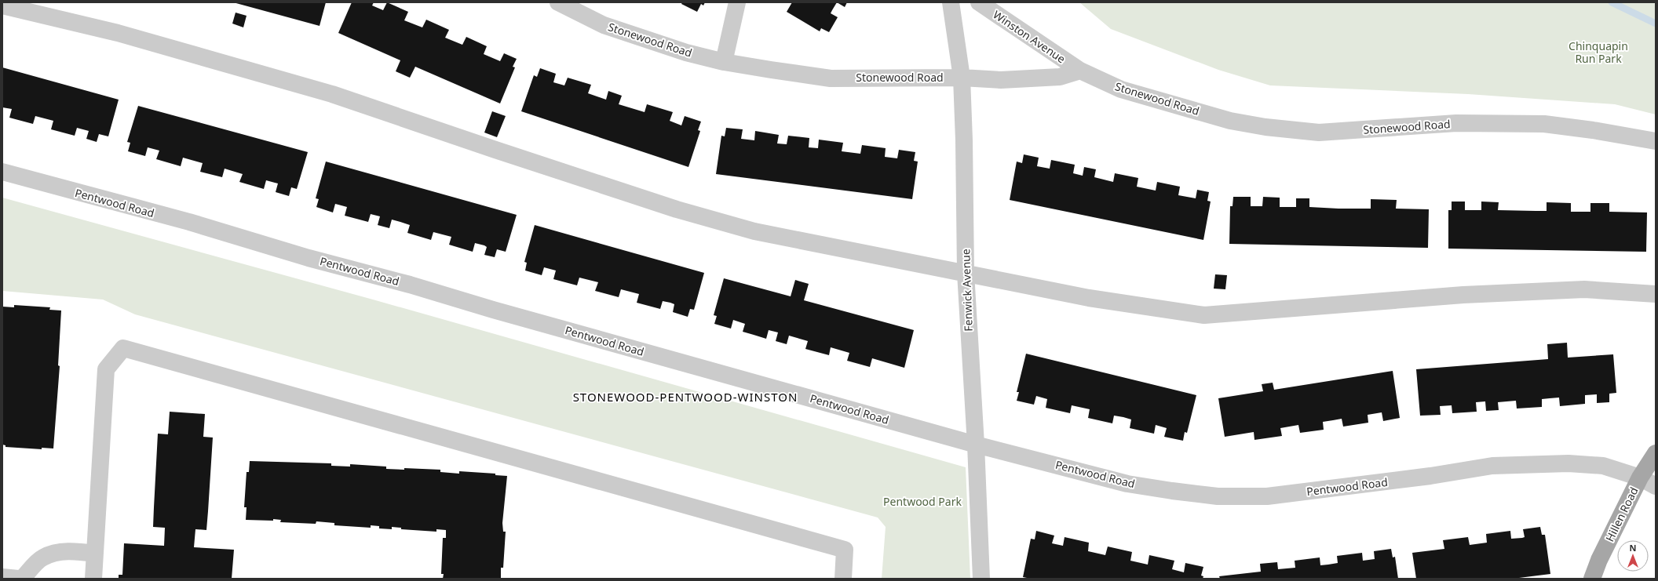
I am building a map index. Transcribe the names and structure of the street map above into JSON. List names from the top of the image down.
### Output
{
  "streets": {
    "main road": ["Hillen Road"],
    "street": [
      "Winston Avenue",
      "Stonewood Road",
      "Pentwood Road",
      "Fenwick Avenue"
    ]
  },
  "crossings": [
    ["Winston Avenue", "Stonewood Road"],
    ["Stonewood Road", "Fenwick Avenue"],
    ["Pentwood Road", "Fenwick Avenue"],
    ["Pentwood Road", "Hillen Road"]
  ],
  "districts": ["STONEWOOD-PENTWOOD-WINSTON"],
  "parks": ["Chinquapin Run Park", "Pentwood Park"],
  "north": "top"
}
